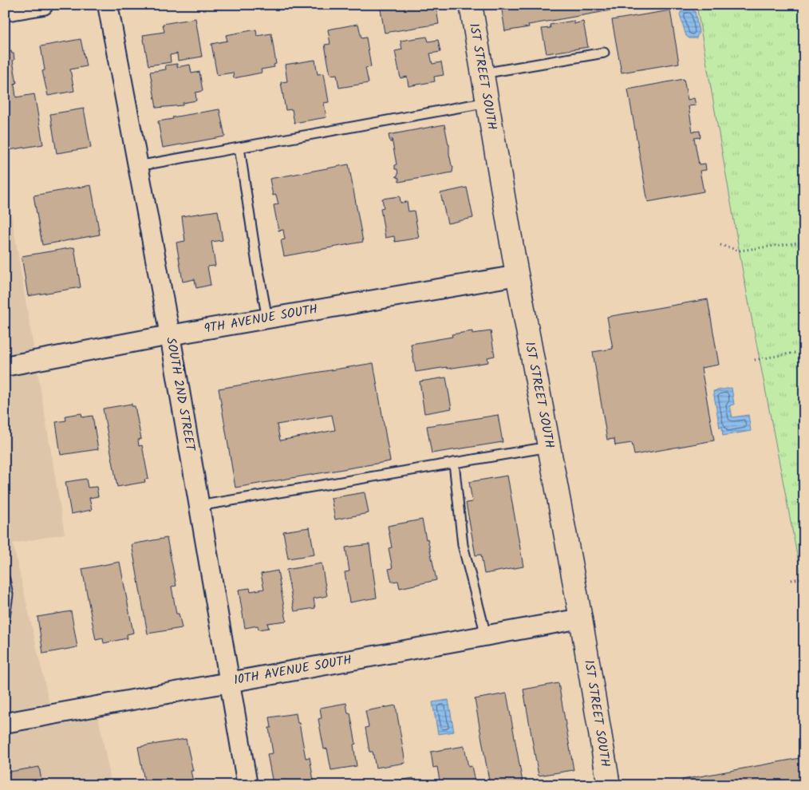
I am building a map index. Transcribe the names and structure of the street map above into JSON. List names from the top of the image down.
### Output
{
  "streets": {
    "street": [
      "1ST STREET SOUTH",
      "9TH AVENUE SOUTH",
      "SOUTH 2ND STREET",
      "10TH AVENUE SOUTH"
    ]
  },
  "crossings": [
    ["1ST STREET SOUTH", "9TH AVENUE SOUTH"],
    ["1ST STREET SOUTH", "10TH AVENUE SOUTH"],
    ["9TH AVENUE SOUTH", "SOUTH 2ND STREET"],
    ["SOUTH 2ND STREET", "10TH AVENUE SOUTH"]
  ]
}
